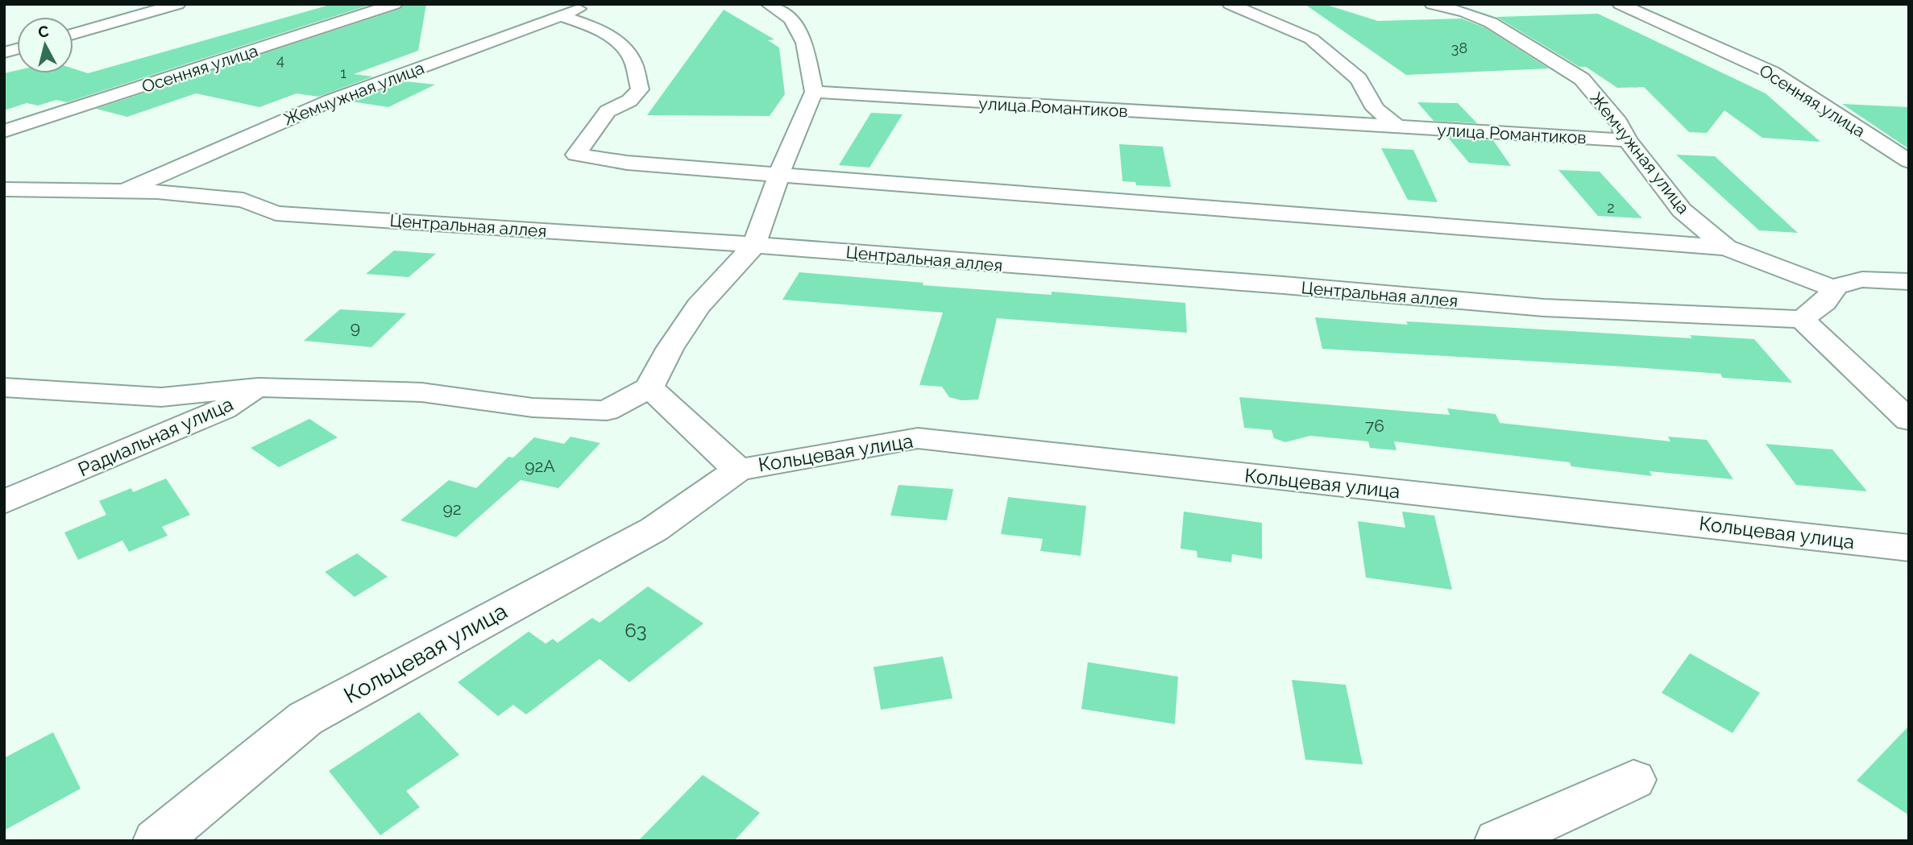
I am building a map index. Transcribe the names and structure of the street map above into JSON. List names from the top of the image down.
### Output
{
  "streets": {
    "street": [
      "Осенняя улица",
      "Жемчужная улица",
      "улица Романтиков",
      "Центральная аллея",
      "Радиальная улица",
      "Кольцевая улица"
    ]
  },
  "crossings": [
    ["Жемчужная улица", "улица Романтиков"],
    ["Жемчужная улица", "Центральная аллея"]
  ],
  "house_numbers": [
    "38",
    "4",
    "1",
    "2",
    "9",
    "76",
    "92А",
    "92",
    "63"
  ],
  "north": "top"
}
